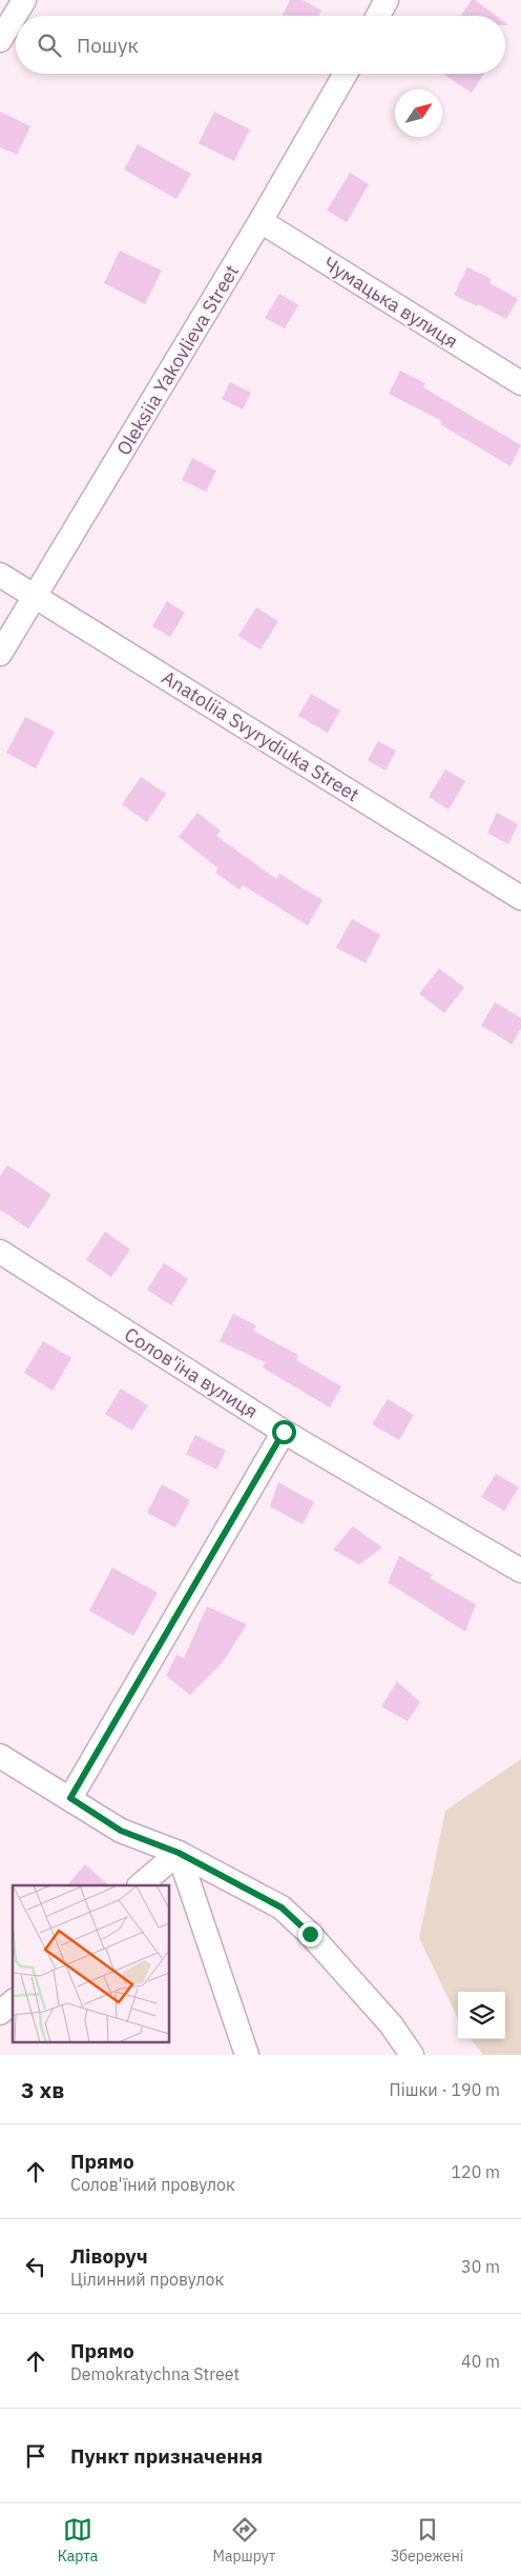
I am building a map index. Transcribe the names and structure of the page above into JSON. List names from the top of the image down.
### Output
{
  "streets": {
    "street": [
      "Чумацька вулиця",
      "Oleksiia Yakovlieva Street",
      "Anatoliia Svyrydiuka Street",
      "Солов'їна вулиця"
    ]
  },
  "crossings": [
    ["Чумацька вулиця", "Oleksiia Yakovlieva Street"],
    ["Oleksiia Yakovlieva Street", "Anatoliia Svyrydiuka Street"]
  ],
  "north": "top right",
  "page": {
    "search": "Пошук",
    "heading": ["3 хв", "Пішки · 190 m"],
    "list": [
      ["Прямо", "Солов'їний провулок", "120 m"],
      ["Ліворуч", "Цілинний провулок", "30 m"],
      ["Прямо", "Demokratychna Street", "40 m"],
      "Пункт призначення"
    ],
    "nav": ["Карта", "Маршрут", "Збережені"]
  }
}
